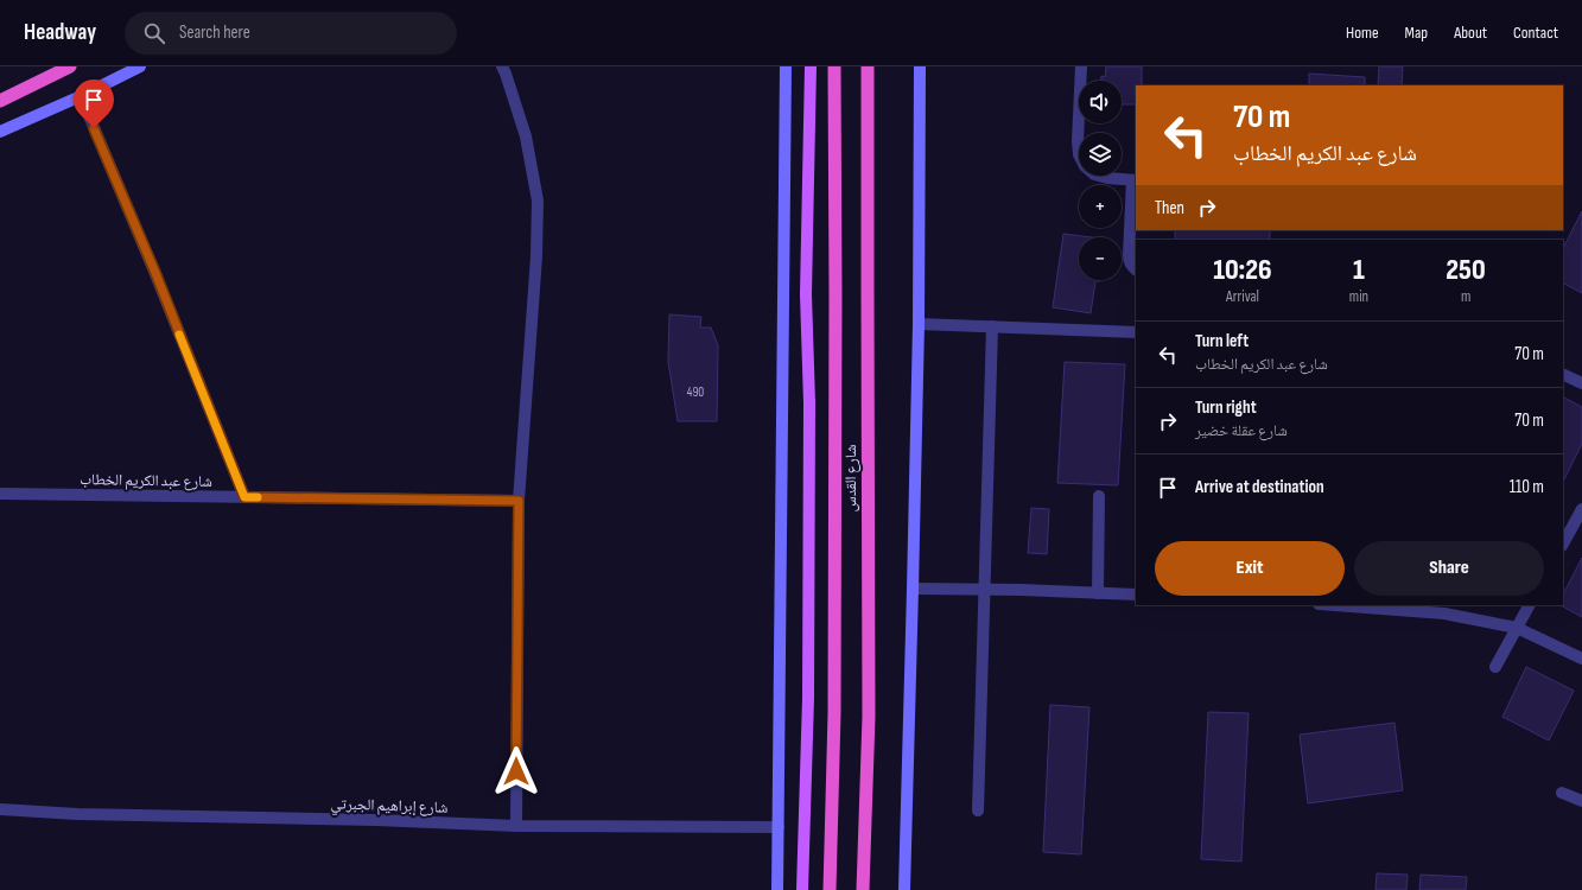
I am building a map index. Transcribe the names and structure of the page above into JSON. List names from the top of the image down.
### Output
{
  "streets": {
    "highway": ["شارع القدس"],
    "street": ["شارع عبد الكريم الخطاب", "شارع إبراهيم الجبرتي"]
  },
  "house_numbers": ["490"],
  "page": {
    "header": "Headway",
    "search": "Search here",
    "nav": [
      "Home",
      "Map",
      "About",
      "Contact"
    ],
    "map_buttons": ["+", "−"],
    "turn": ["70 m", "شارع عبد الكريم الخطاب"],
    "then": "Then",
    "eta": [
      "10:26",
      "Arrival",
      "1",
      "min",
      "250",
      "m"
    ],
    "list": [
      {
        "name": "Turn left",
        "note": "شارع عبد الكريم الخطاب",
        "value": "70 m"
      },
      {
        "name": "Turn right",
        "note": "شارع عقلة خضير",
        "value": "70 m"
      },
      {
        "name": "Arrive at destination",
        "value": "110 m"
      }
    ],
    "buttons": ["Exit", "Share"]
  }
}
